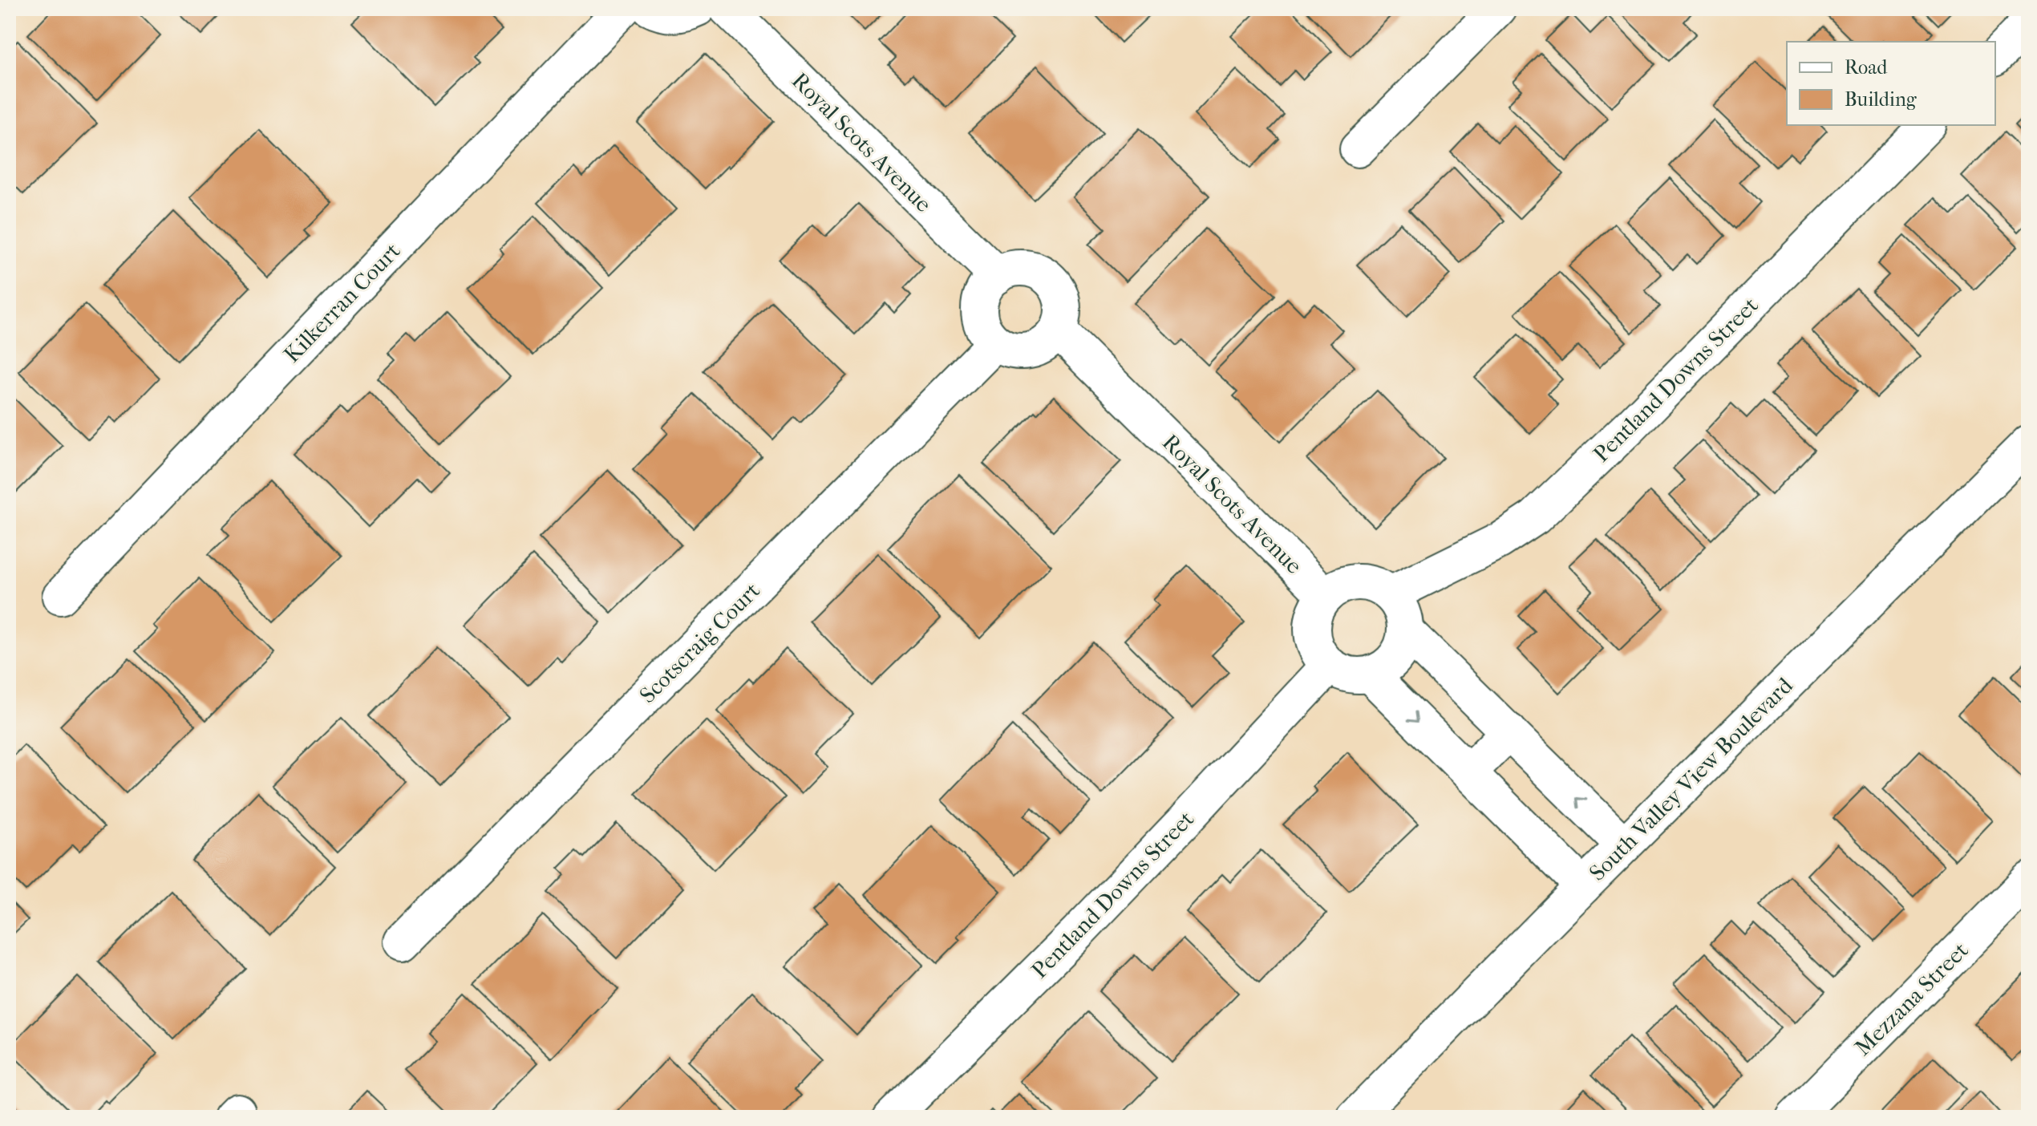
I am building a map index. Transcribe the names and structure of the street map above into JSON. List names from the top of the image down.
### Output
{
  "streets": {
    "street": [
      "Royal Scots Avenue",
      "Kilkerran Court",
      "Pentland Downs Street",
      "Scotscraig Court",
      "South Valley View Boulevard",
      "Mezzana Street"
    ]
  },
  "crossings": [
    ["Royal Scots Avenue", "Pentland Downs Street"],
    ["Royal Scots Avenue", "Scotscraig Court"]
  ],
  "legend": ["Road", "Building"]
}
